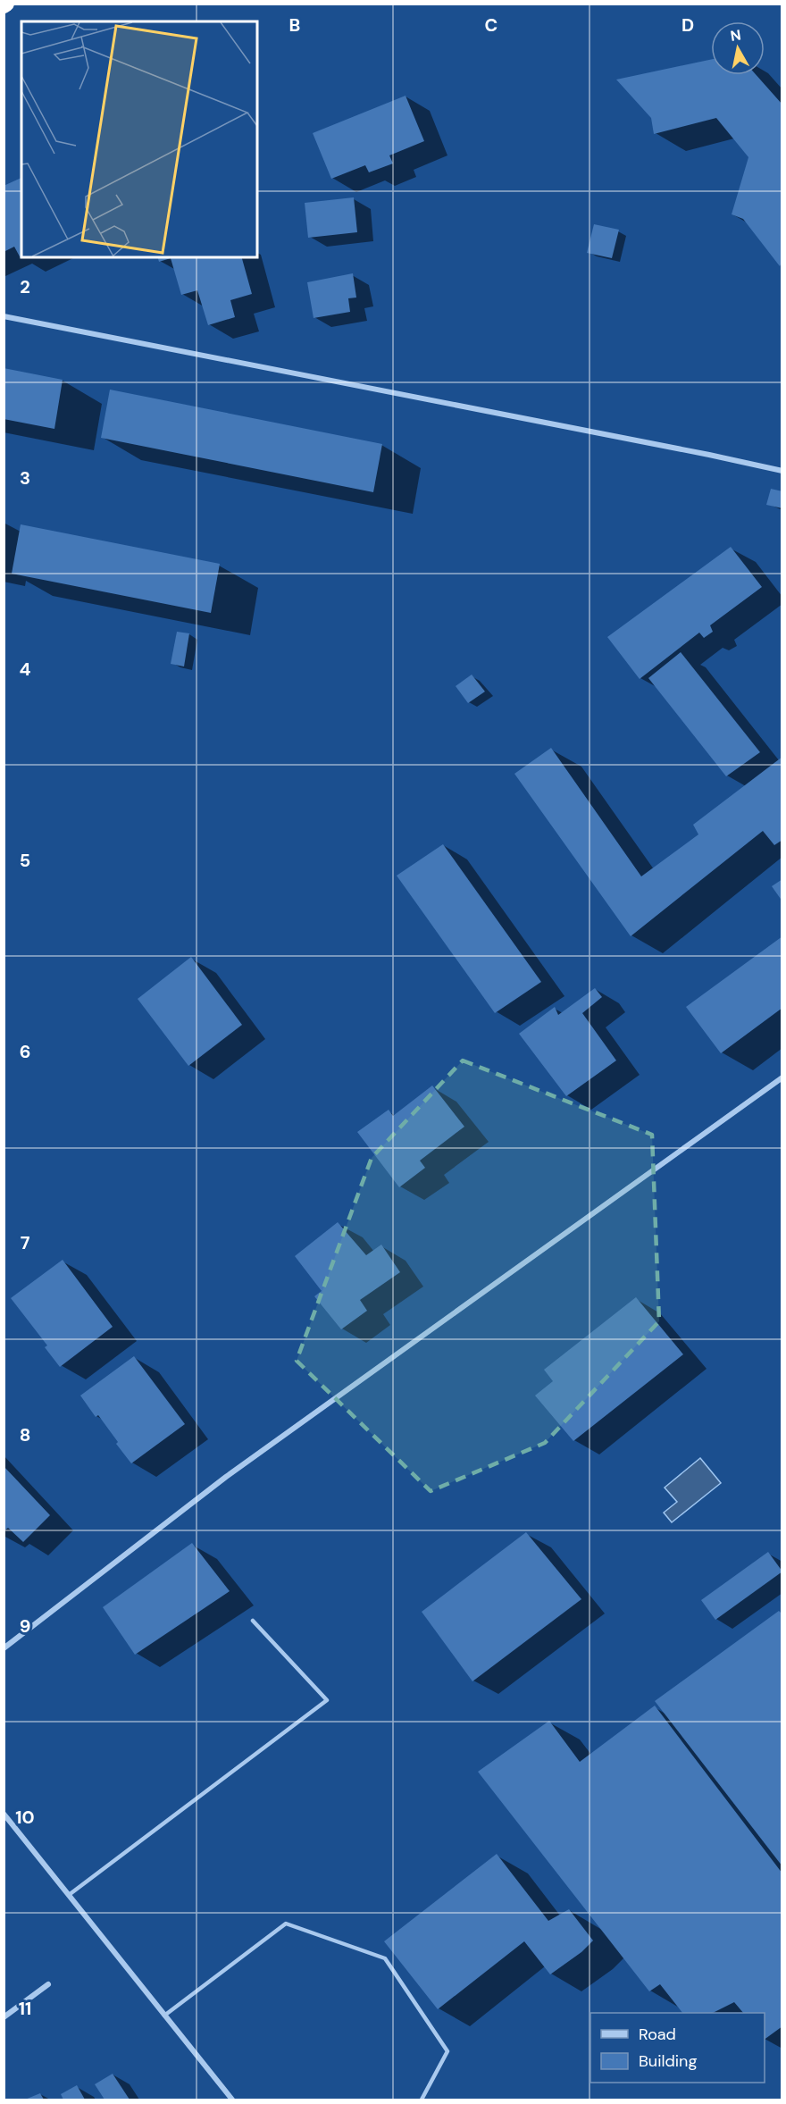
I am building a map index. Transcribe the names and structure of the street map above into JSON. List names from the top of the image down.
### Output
{
  "legend": ["Road", "Building"],
  "north": "top",
  "grid": {
    "columns": ["B", "C", "D"],
    "rows": [
      "2",
      "3",
      "4",
      "5",
      "6",
      "7",
      "8",
      "9",
      "10",
      "11"
    ]
  }
}
